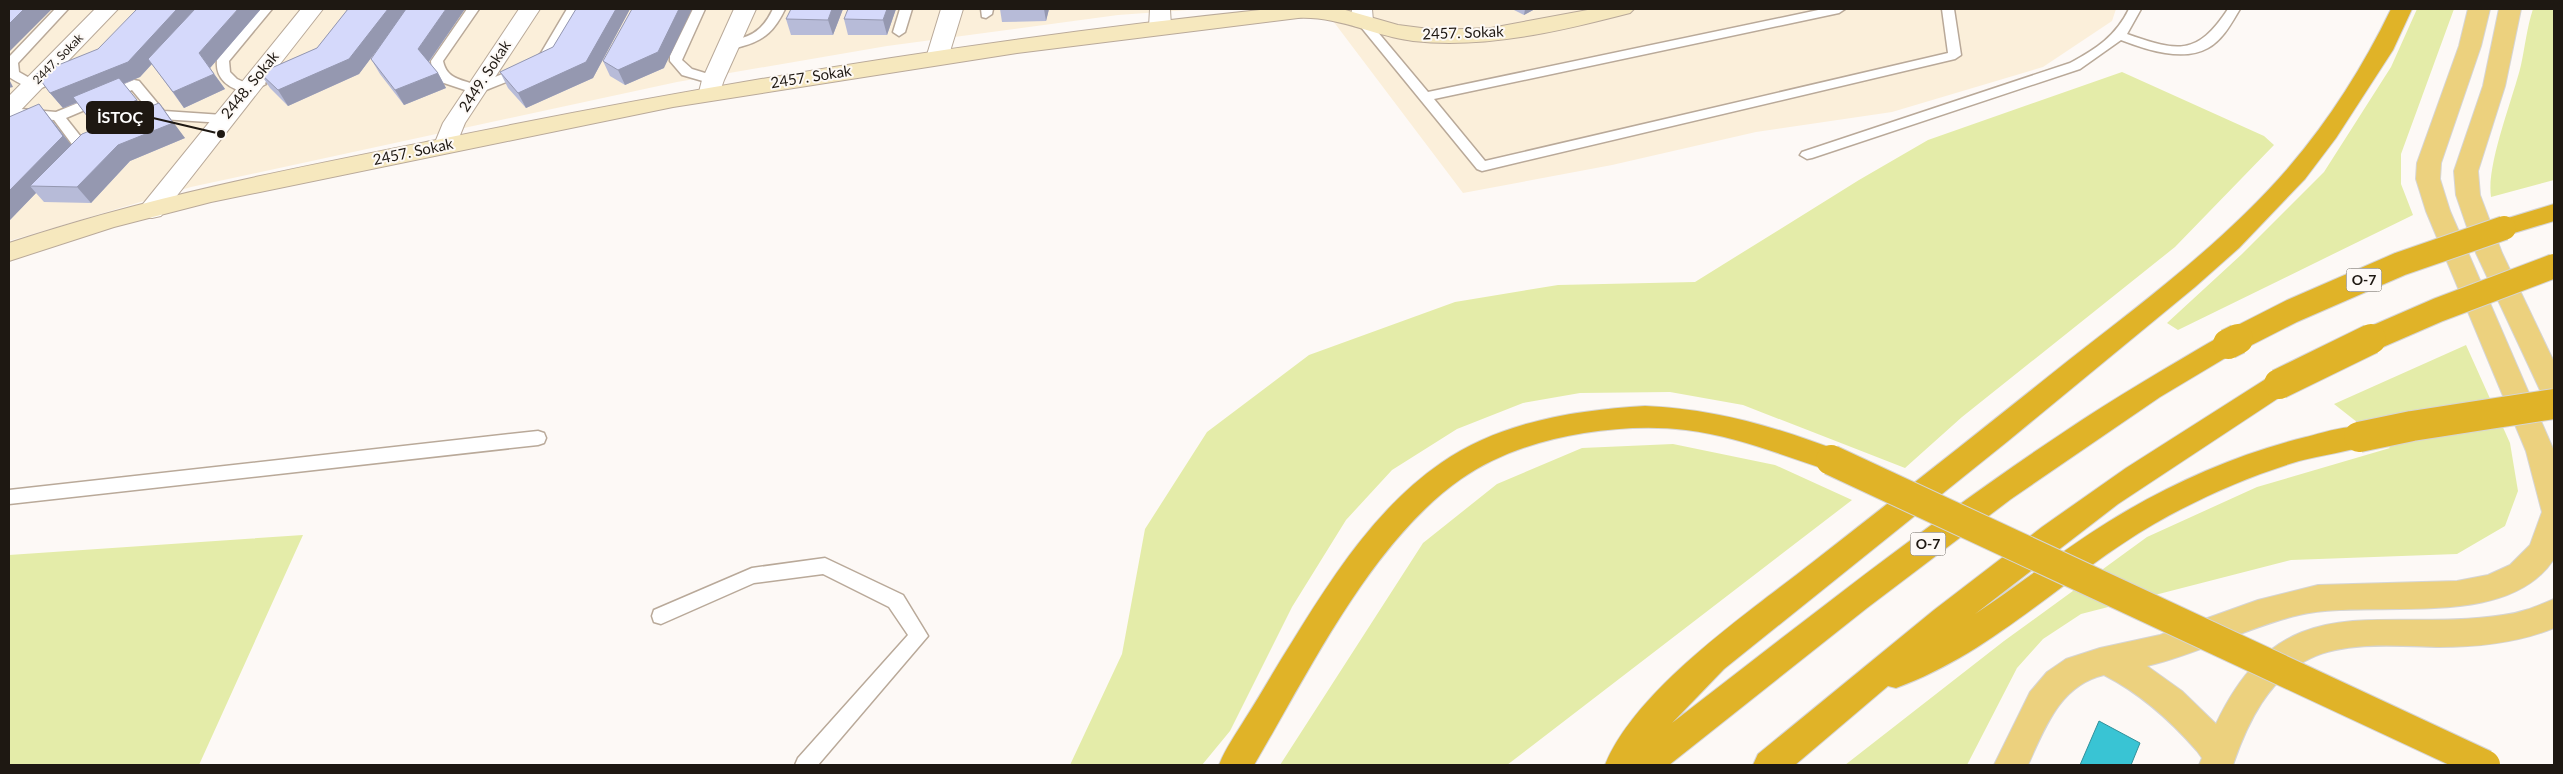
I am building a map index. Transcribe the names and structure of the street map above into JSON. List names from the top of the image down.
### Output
{
  "streets": {
    "highway": ["O-7"],
    "street": [
      "2457. Sokak",
      "2447. Sokak",
      "2449. Sokak",
      "2448. Sokak"
    ]
  },
  "crossings": [
    ["2457. Sokak", "2449. Sokak"],
    ["2457. Sokak", "2448. Sokak"]
  ],
  "places": ["İSTOÇ"]
}
